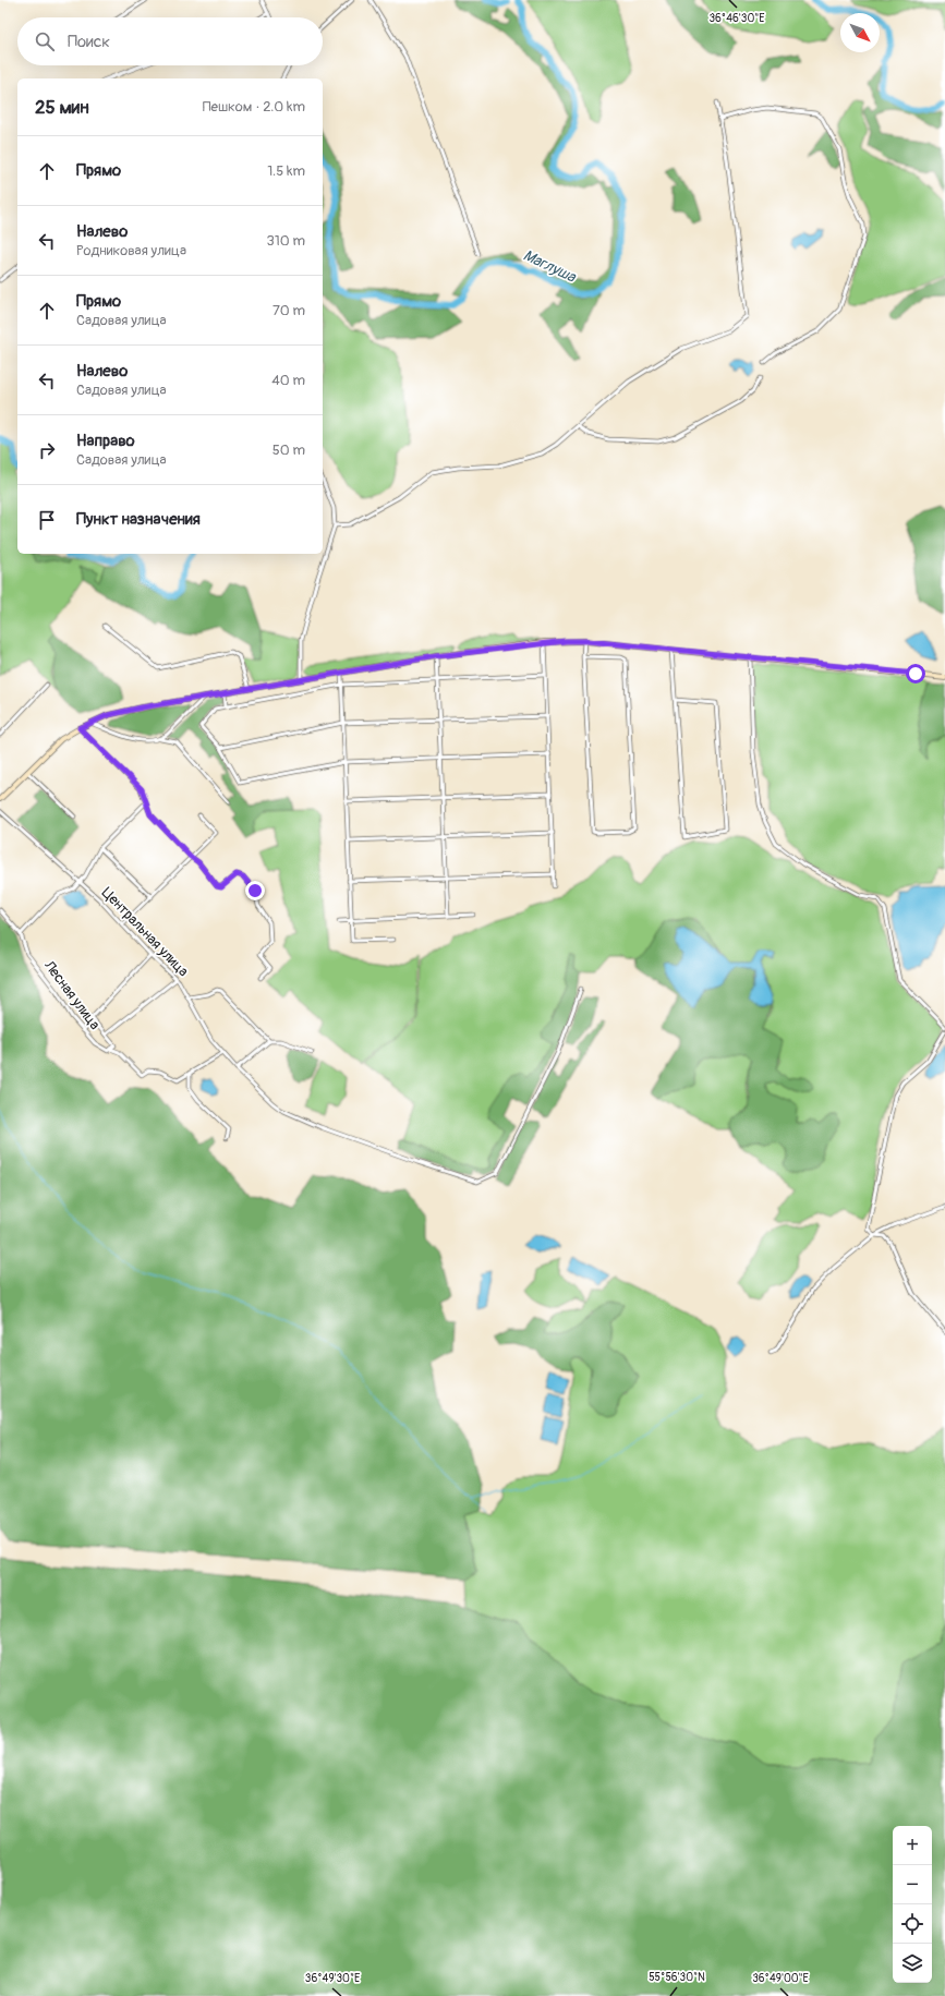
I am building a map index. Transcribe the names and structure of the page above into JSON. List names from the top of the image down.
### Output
{
  "streets": {
    "street": ["Центральная улица", "Лесная улица"]
  },
  "water": ["Маглуша"],
  "north": "bottom right",
  "page": {
    "search": "Поиск",
    "heading": ["25 мин", "Пешком · 2.0 km"],
    "list": [
      ["Прямо", "1.5 km"],
      ["Налево", "Родниковая улица", "310 m"],
      ["Прямо", "Садовая улица", "70 m"],
      ["Налево", "Садовая улица", "40 m"],
      ["Направо", "Садовая улица", "50 m"],
      "Пункт назначения"
    ],
    "map_buttons": ["+", "−"]
  },
  "coordinates": [
    "36°46'30\"E",
    "55°56'30\"N",
    "36°49'30\"E",
    "36°49'00\"E"
  ]
}
